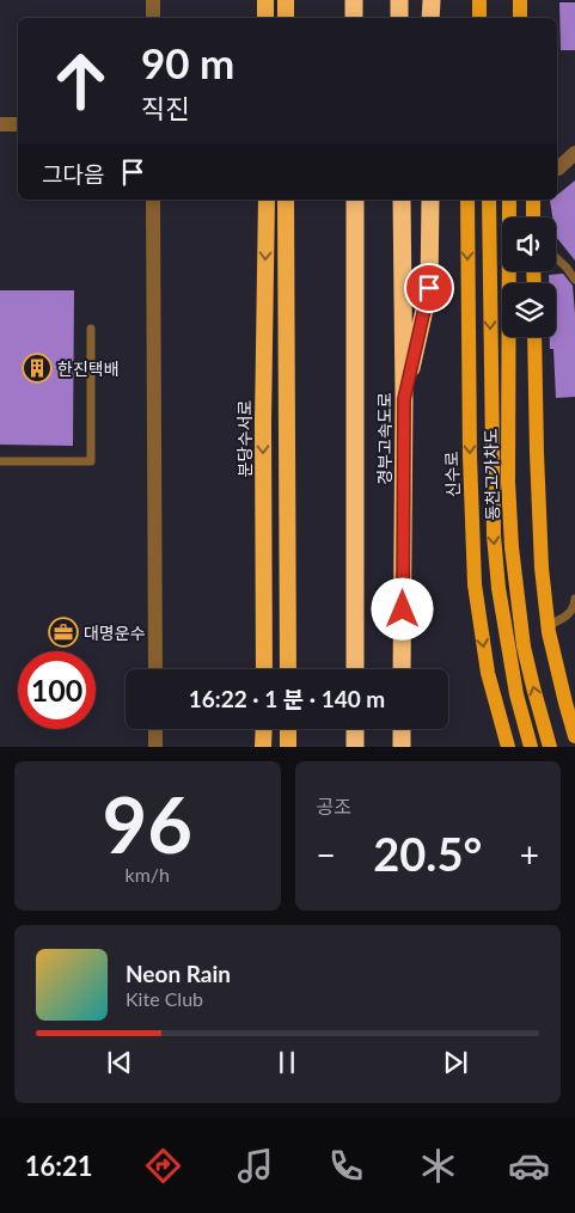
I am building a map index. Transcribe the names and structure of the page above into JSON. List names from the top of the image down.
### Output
{
  "streets": {
    "highway": ["분당수서로", "경부고속도로"],
    "main road": ["신수로", "동천고가차도"]
  },
  "places": {
    "building": ["한진택배"],
    "office": ["대명운수"]
  },
  "page": {
    "turn": ["90 m", "직진"],
    "then": "그다음",
    "limit": "100",
    "trip": "16:22 · 1 분 · 140 m",
    "tile": [
      ["96", "km/h"],
      "공조"
    ],
    "heat": ["−", "20.5°", "+"],
    "song": ["Neon Rain", "Kite Club"],
    "tabs": "16:21"
  }
}
